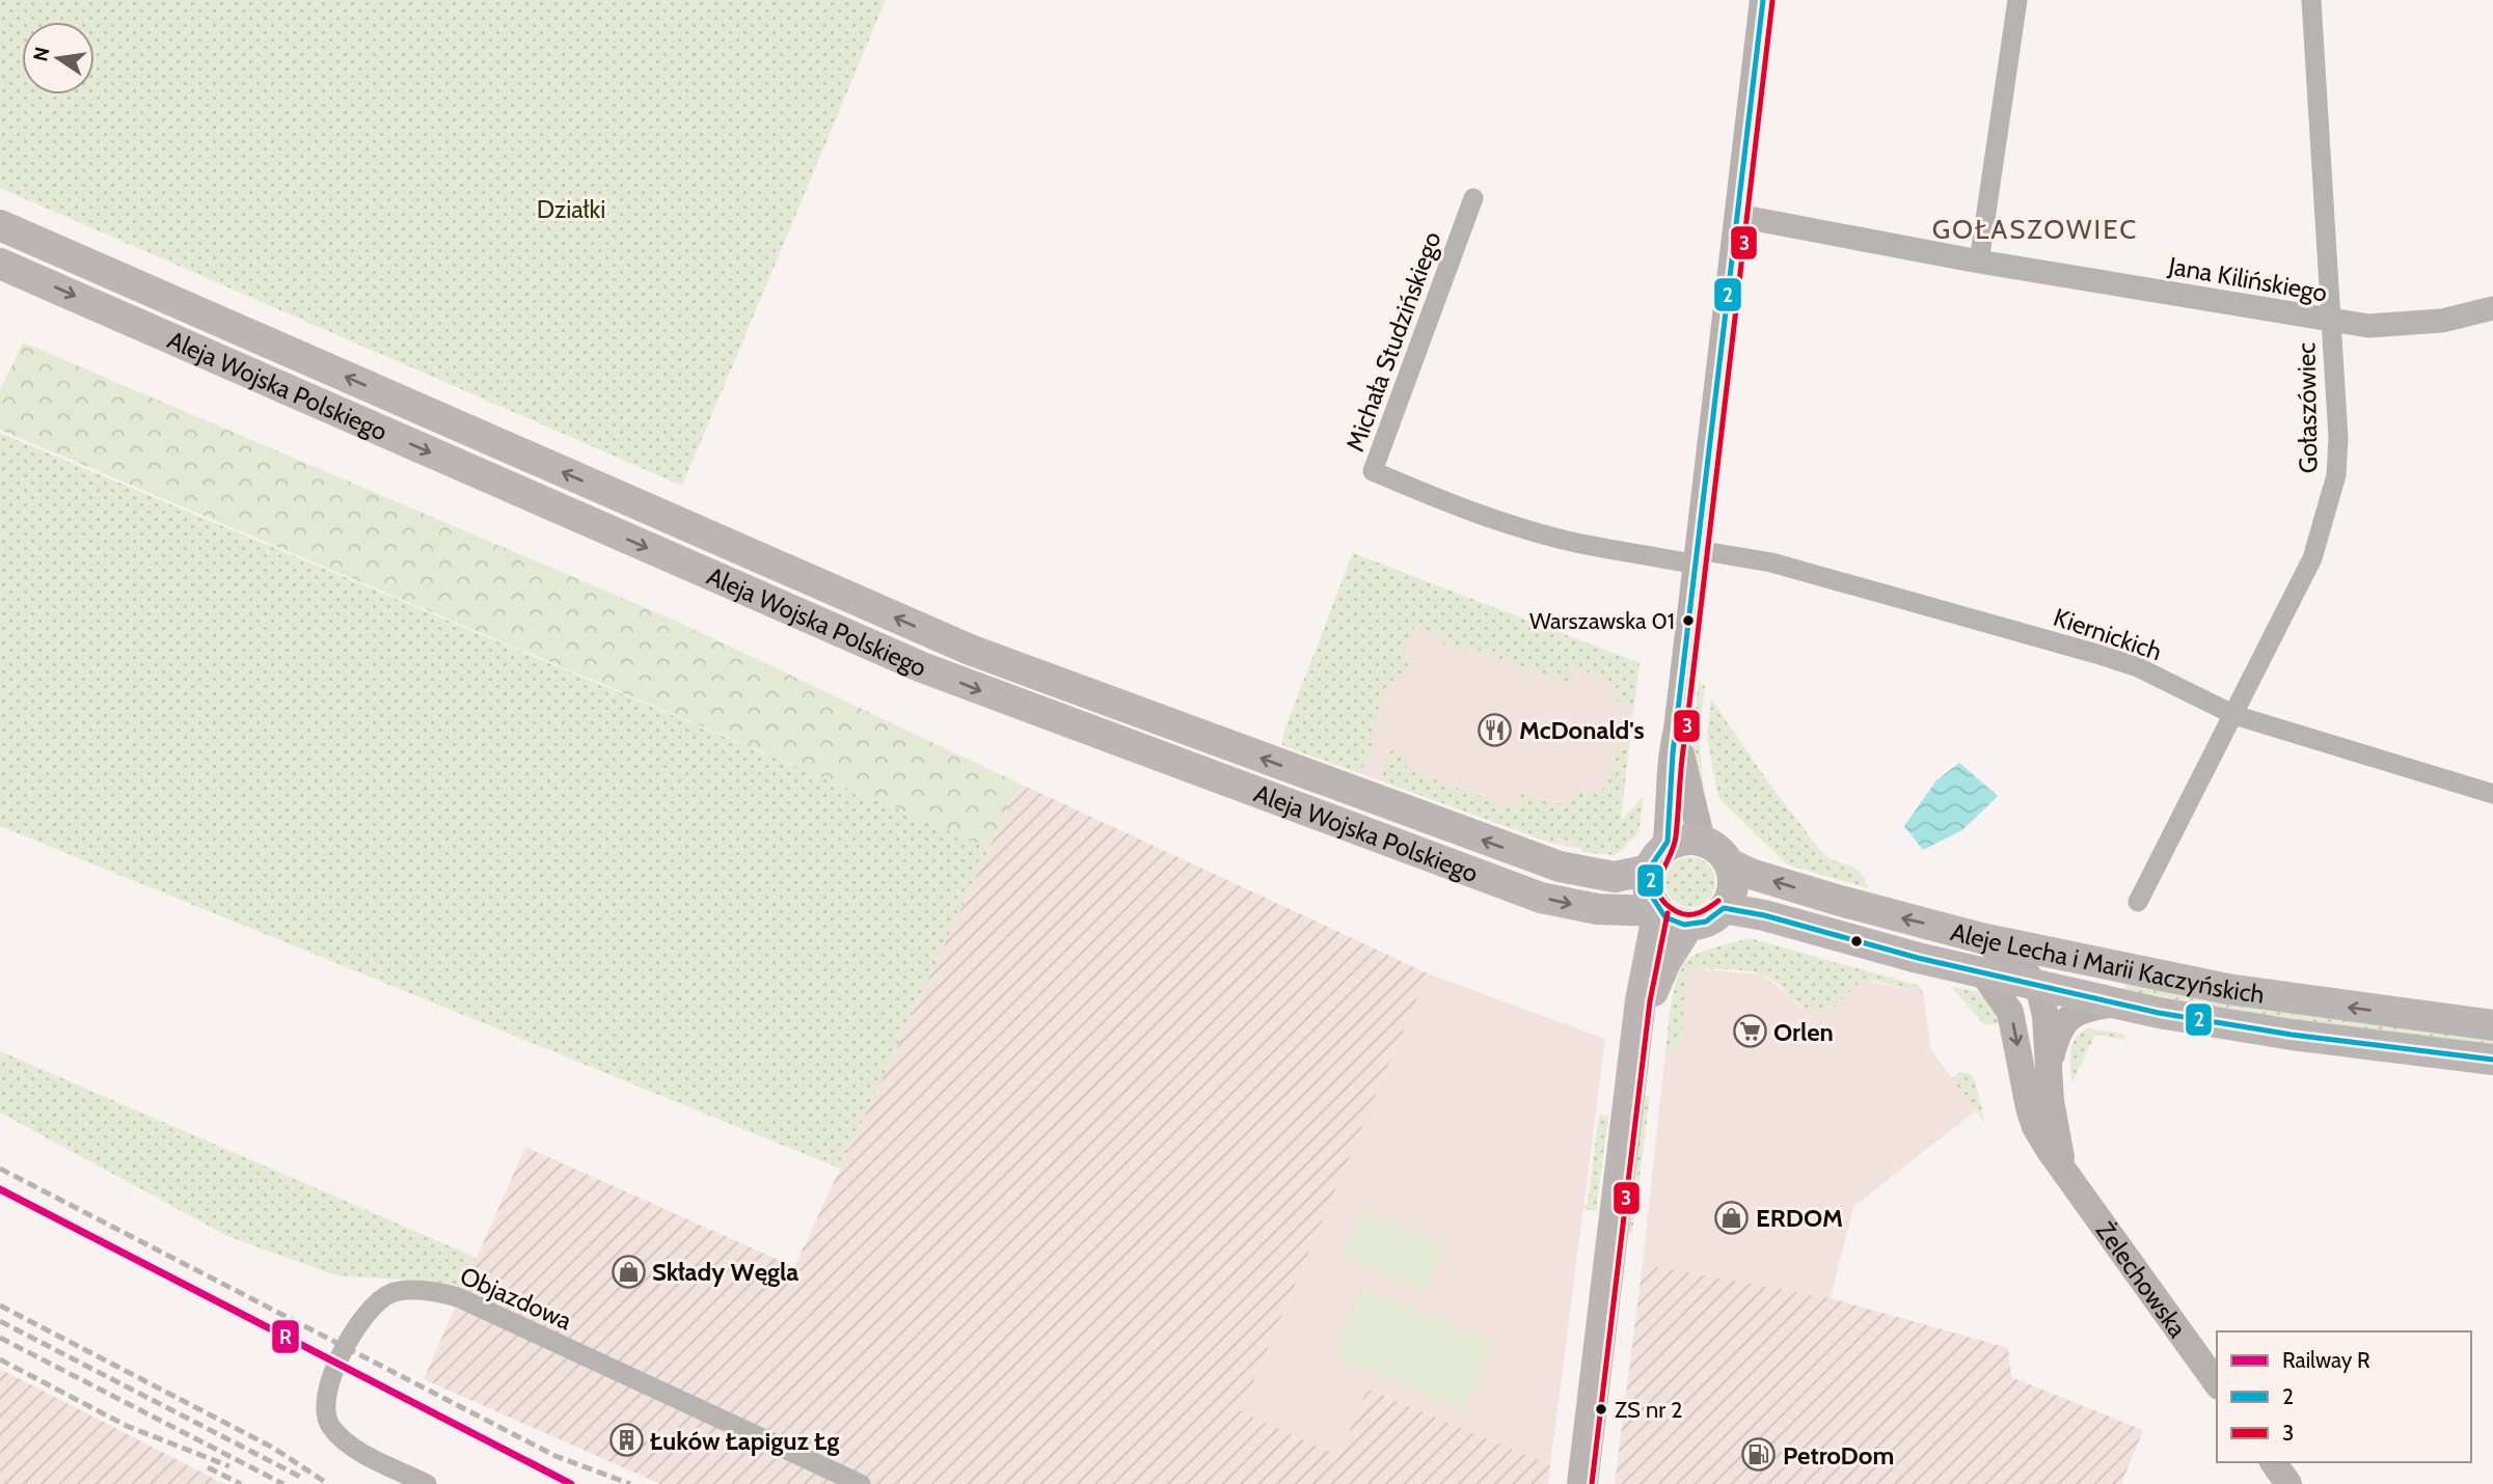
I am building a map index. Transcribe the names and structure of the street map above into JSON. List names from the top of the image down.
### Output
{
  "streets": {
    "main road": ["Aleja Wojska Polskiego", "Aleje Lecha i Marii Kaczyńskich", "Żelechowska"],
    "street": [
      "Jana Kilińskiego",
      "Michała Studzińskiego",
      "Gołaszówiec",
      "Kiernickich",
      "Objazdowa"
    ]
  },
  "crossings": [
    ["Jana Kilińskiego", "Gołaszówiec"],
    ["Michała Studzińskiego", "Kiernickich"],
    ["Aleja Wojska Polskiego", "Aleje Lecha i Marii Kaczyńskich"],
    ["Gołaszówiec", "Kiernickich"],
    ["Aleje Lecha i Marii Kaczyńskich", "Żelechowska"]
  ],
  "districts": ["GOŁASZOWIEC"],
  "parks": ["Działki"],
  "places": {
    "other": ["Warszawska 01", "ZS nr 2"],
    "restaurant": ["McDonald's"],
    "supermarket": ["Orlen"],
    "shop": ["ERDOM", "Składy Węgla"],
    "building": ["Łuków Łapiguz Łg"],
    "fuel station": ["PetroDom"]
  },
  "lines": ["transit line 2", "transit line 3", "rail line R"],
  "legend": ["Railway R", "2", "3"],
  "north": "left"
}
